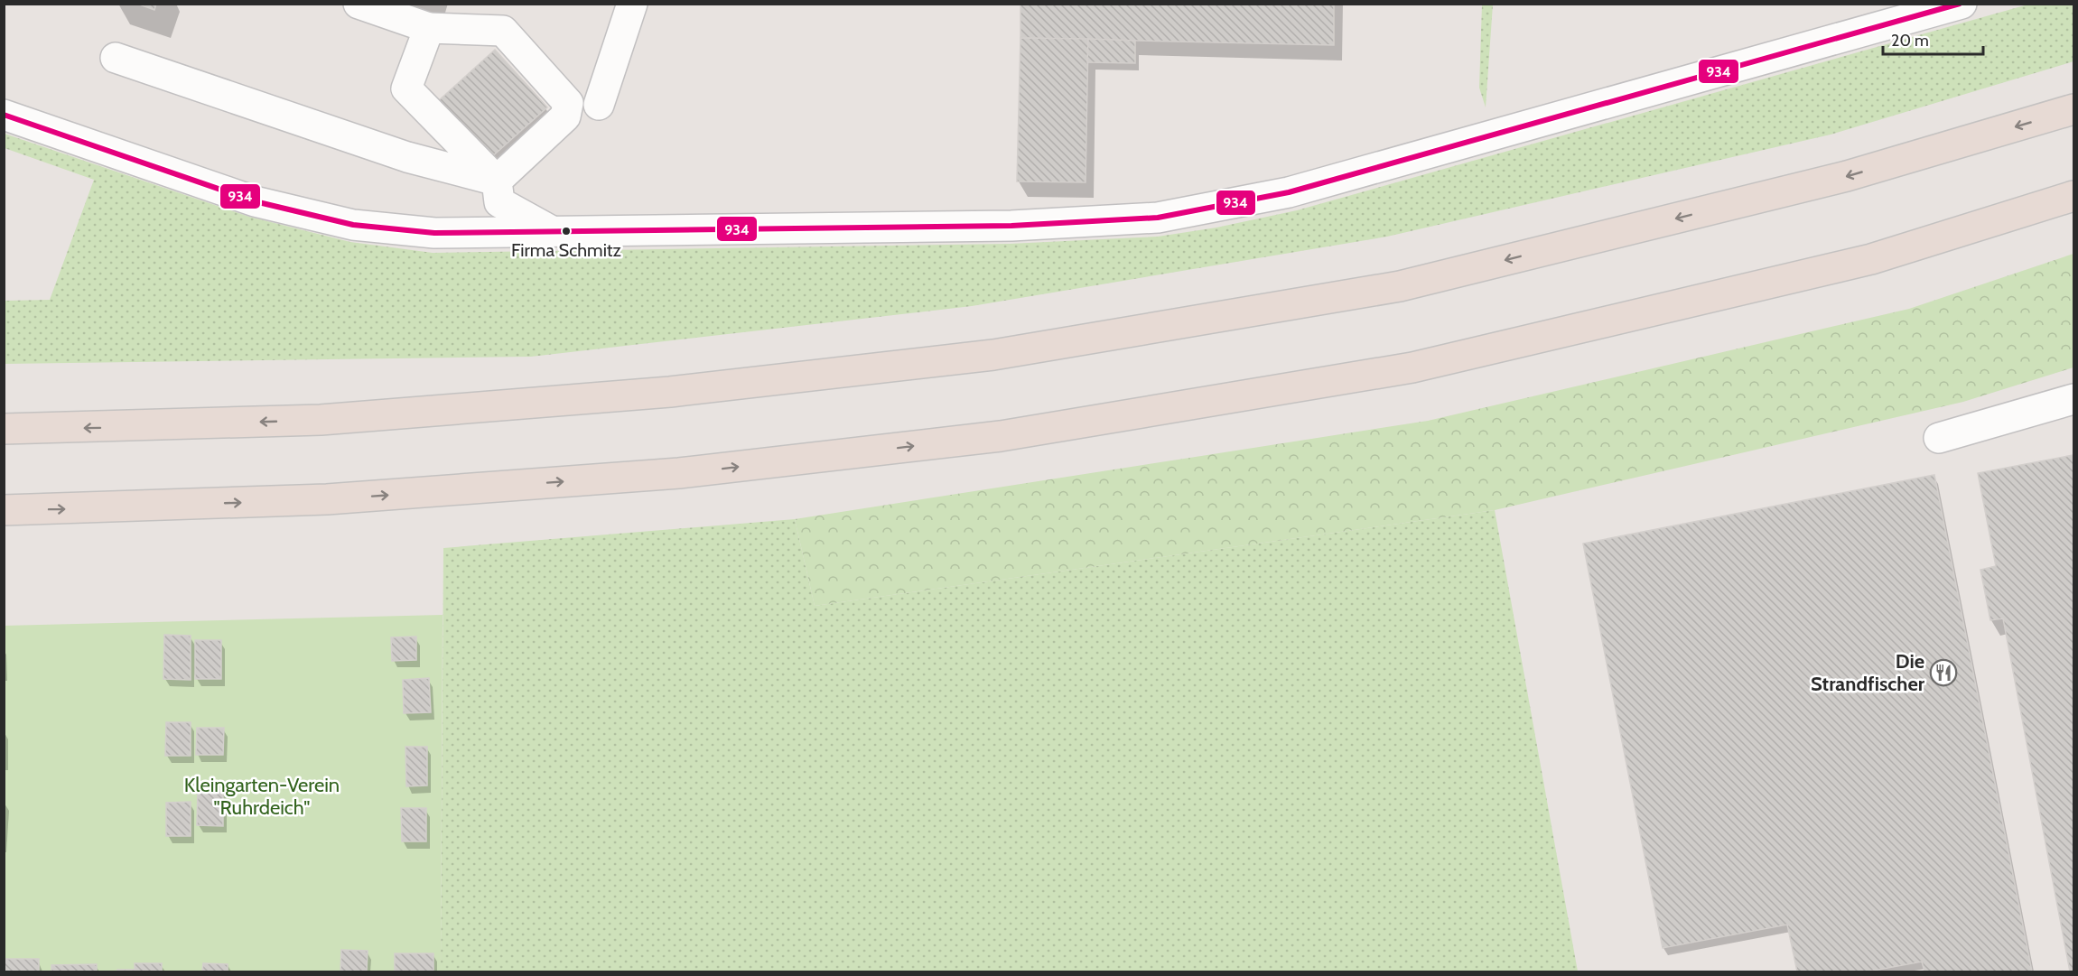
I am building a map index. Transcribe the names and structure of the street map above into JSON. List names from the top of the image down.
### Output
{
  "parks": ["Kleingarten-Verein \"Ruhrdeich\""],
  "places": {
    "other": ["Firma Schmitz"],
    "restaurant": ["Die Strandfischer"]
  },
  "lines": ["transit line 934"],
  "scale_bar": "20 m"
}
